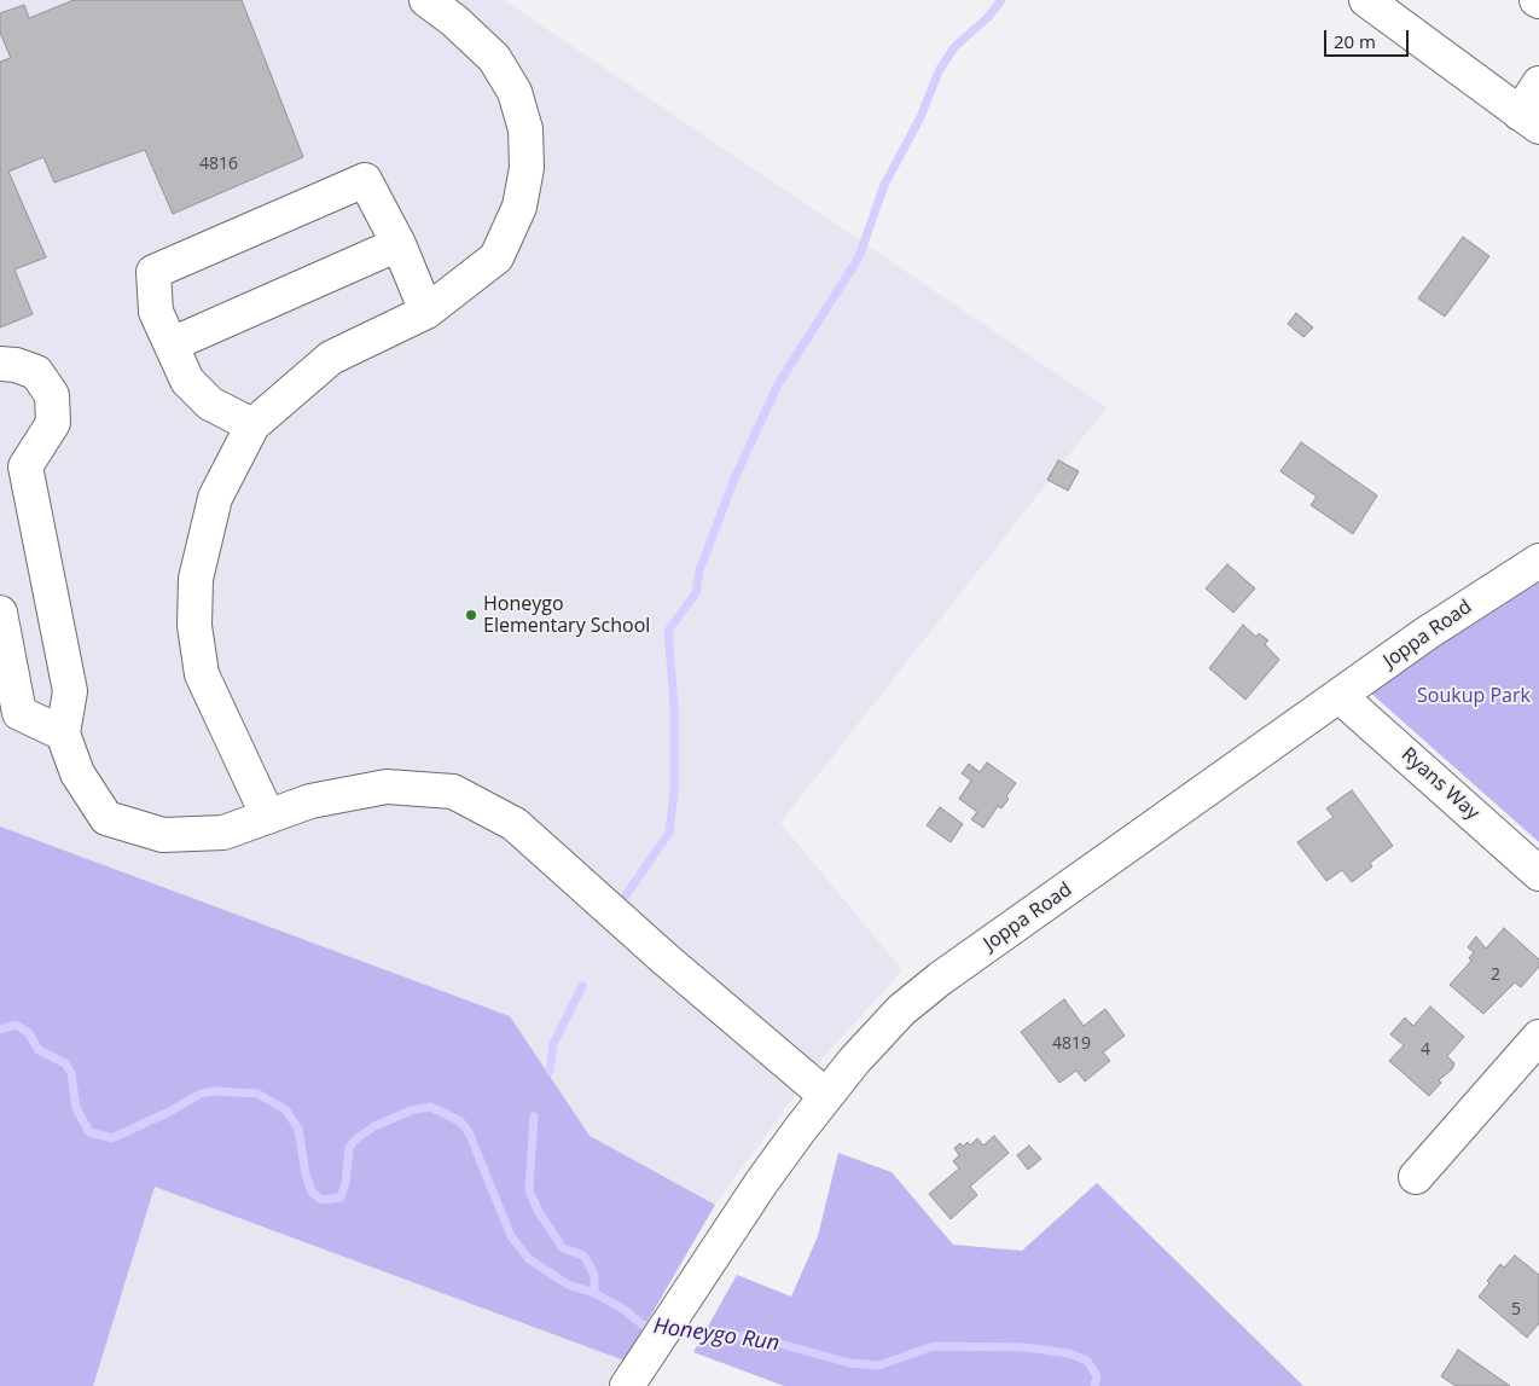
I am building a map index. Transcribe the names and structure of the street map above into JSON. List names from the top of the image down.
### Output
{
  "streets": {
    "street": ["Joppa Road", "Ryans Way"]
  },
  "crossings": [
    ["Joppa Road", "Ryans Way"]
  ],
  "water": ["Honeygo Run"],
  "parks": ["Soukup Park"],
  "places": ["Honeygo Elementary School"],
  "house_numbers": [
    "4816",
    "2",
    "4819",
    "4",
    "5"
  ],
  "scale_bar": "20 m"
}
